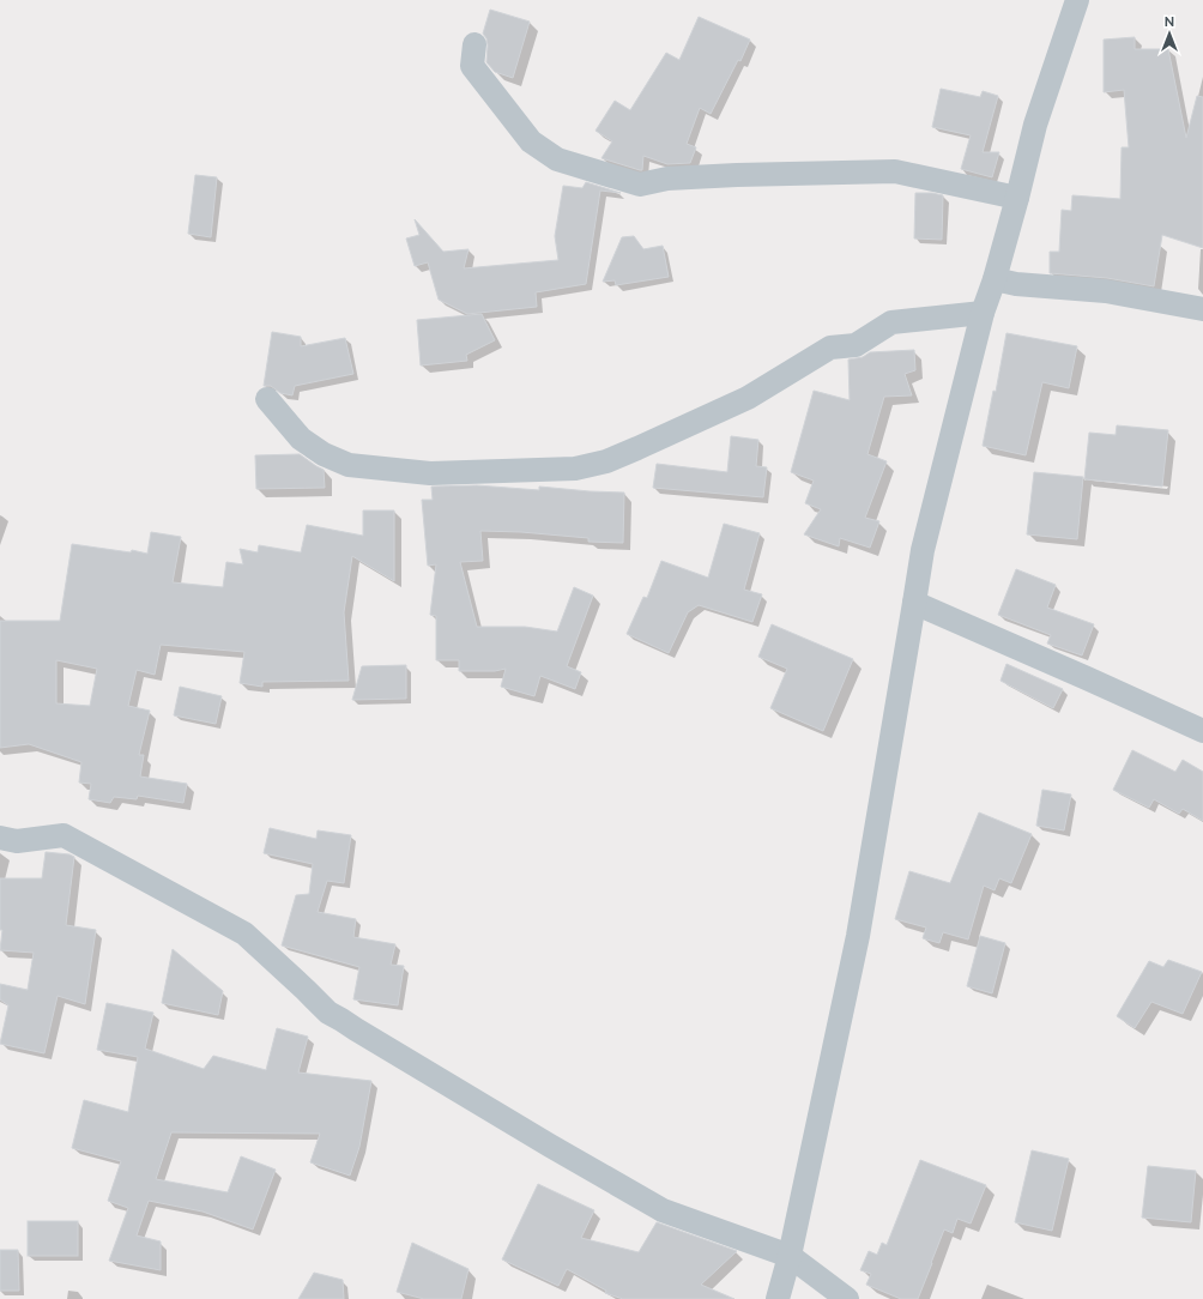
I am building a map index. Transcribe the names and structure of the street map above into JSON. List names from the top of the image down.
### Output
{
  "north": "top"
}
